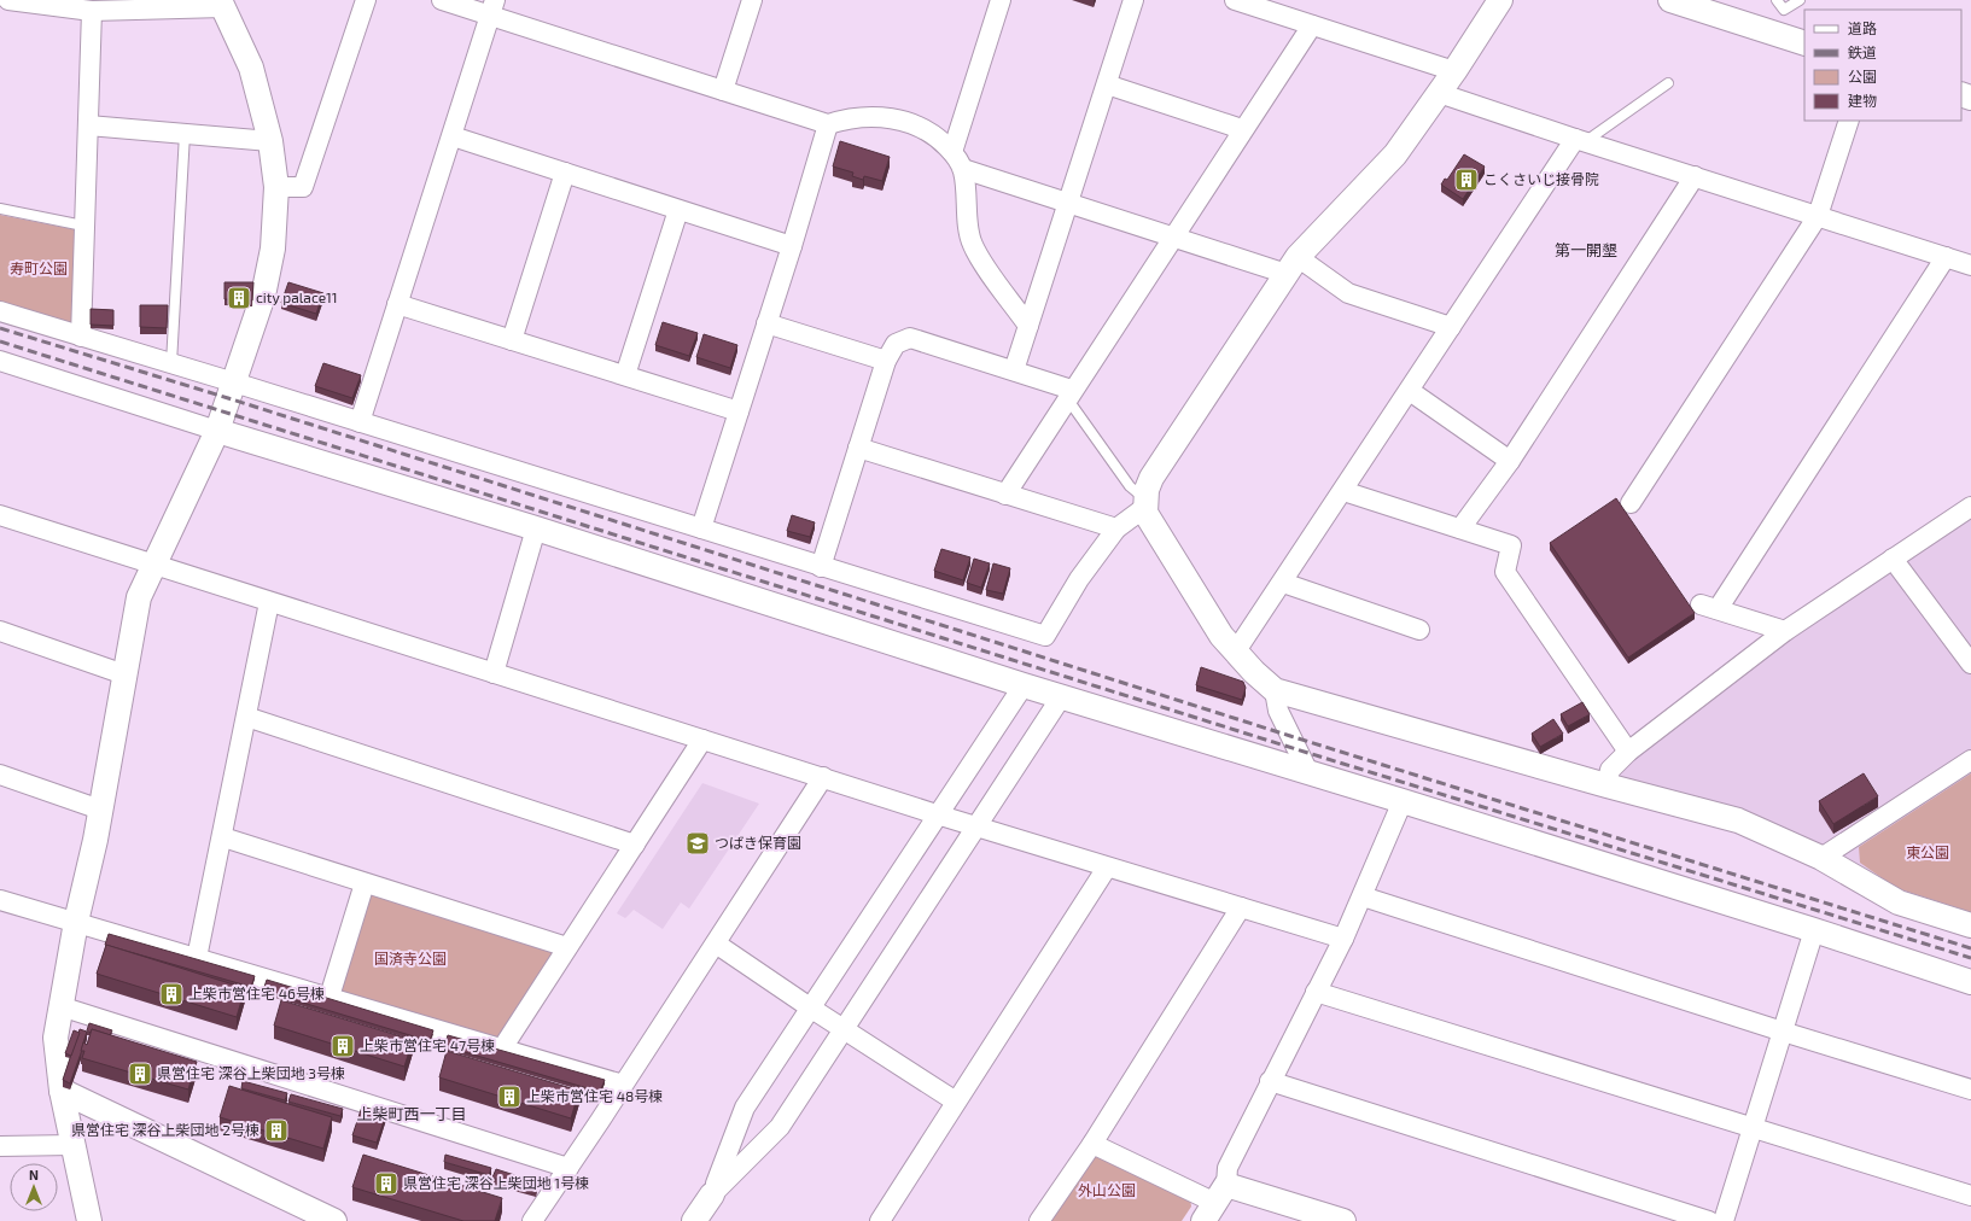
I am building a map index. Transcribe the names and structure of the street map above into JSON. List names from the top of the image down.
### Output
{
  "districts": ["第一開墾", "上柴町西一丁目"],
  "parks": [
    "寿町公園",
    "東公園",
    "国済寺公園",
    "外山公園"
  ],
  "places": {
    "building": [
      "こくさいじ接骨院",
      "city palace11",
      "上柴市営住宅 46号棟",
      "上柴市営住宅 47号棟",
      "県営住宅 深谷上柴団地 3号棟",
      "上柴市営住宅 48号棟",
      "県営住宅 深谷上柴団地 2号棟",
      "県営住宅 深谷上柴団地 1号棟"
    ],
    "school or university": ["つばき保育園"]
  },
  "legend": [
    "道路",
    "鉄道",
    "公園",
    "建物"
  ],
  "north": "top"
}
